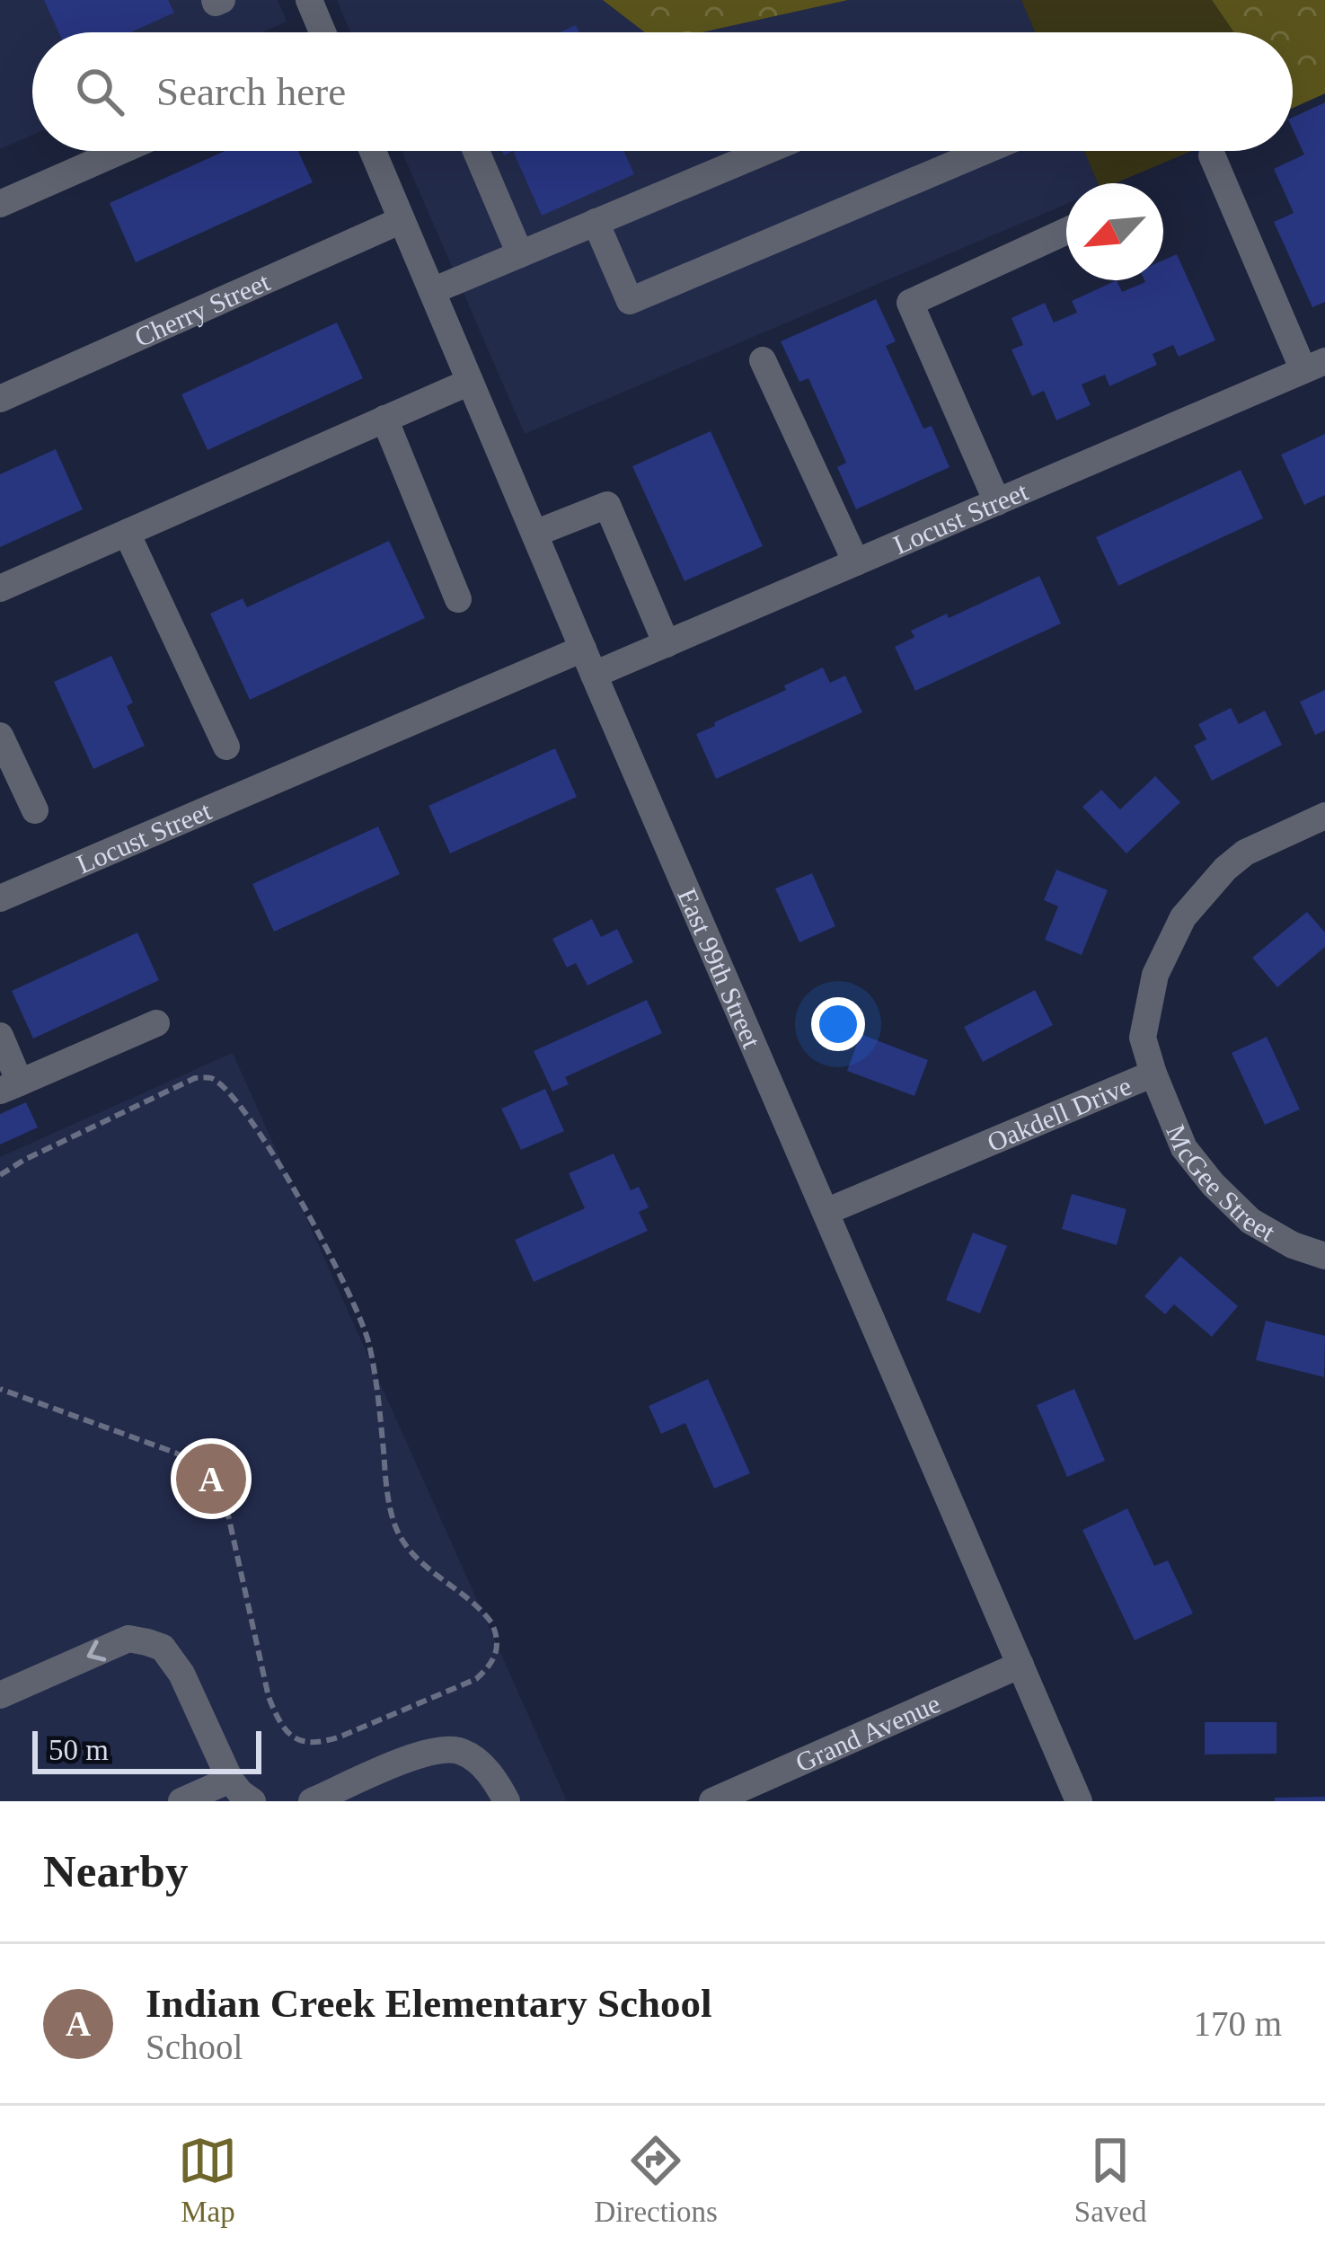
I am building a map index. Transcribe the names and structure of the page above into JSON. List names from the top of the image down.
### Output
{
  "streets": {
    "street": [
      "Cherry Street",
      "Locust Street",
      "East 99th Street",
      "Oakdell Drive",
      "McGee Street",
      "Grand Avenue"
    ]
  },
  "crossings": [
    ["Cherry Street", "East 99th Street"],
    ["Locust Street", "East 99th Street"],
    ["East 99th Street", "Oakdell Drive"],
    ["East 99th Street", "Grand Avenue"],
    ["Oakdell Drive", "McGee Street"]
  ],
  "scale_bar": "50 m",
  "north": "bottom left",
  "page": {
    "search": "Search here",
    "pins": "A",
    "scale": "50 m",
    "heading": "Nearby",
    "list": [
      {
        "mark": "A",
        "name": "Indian Creek Elementary School",
        "note": "School",
        "value": "170 m"
      }
    ],
    "nav": ["Map", "Directions", "Saved"]
  }
}
